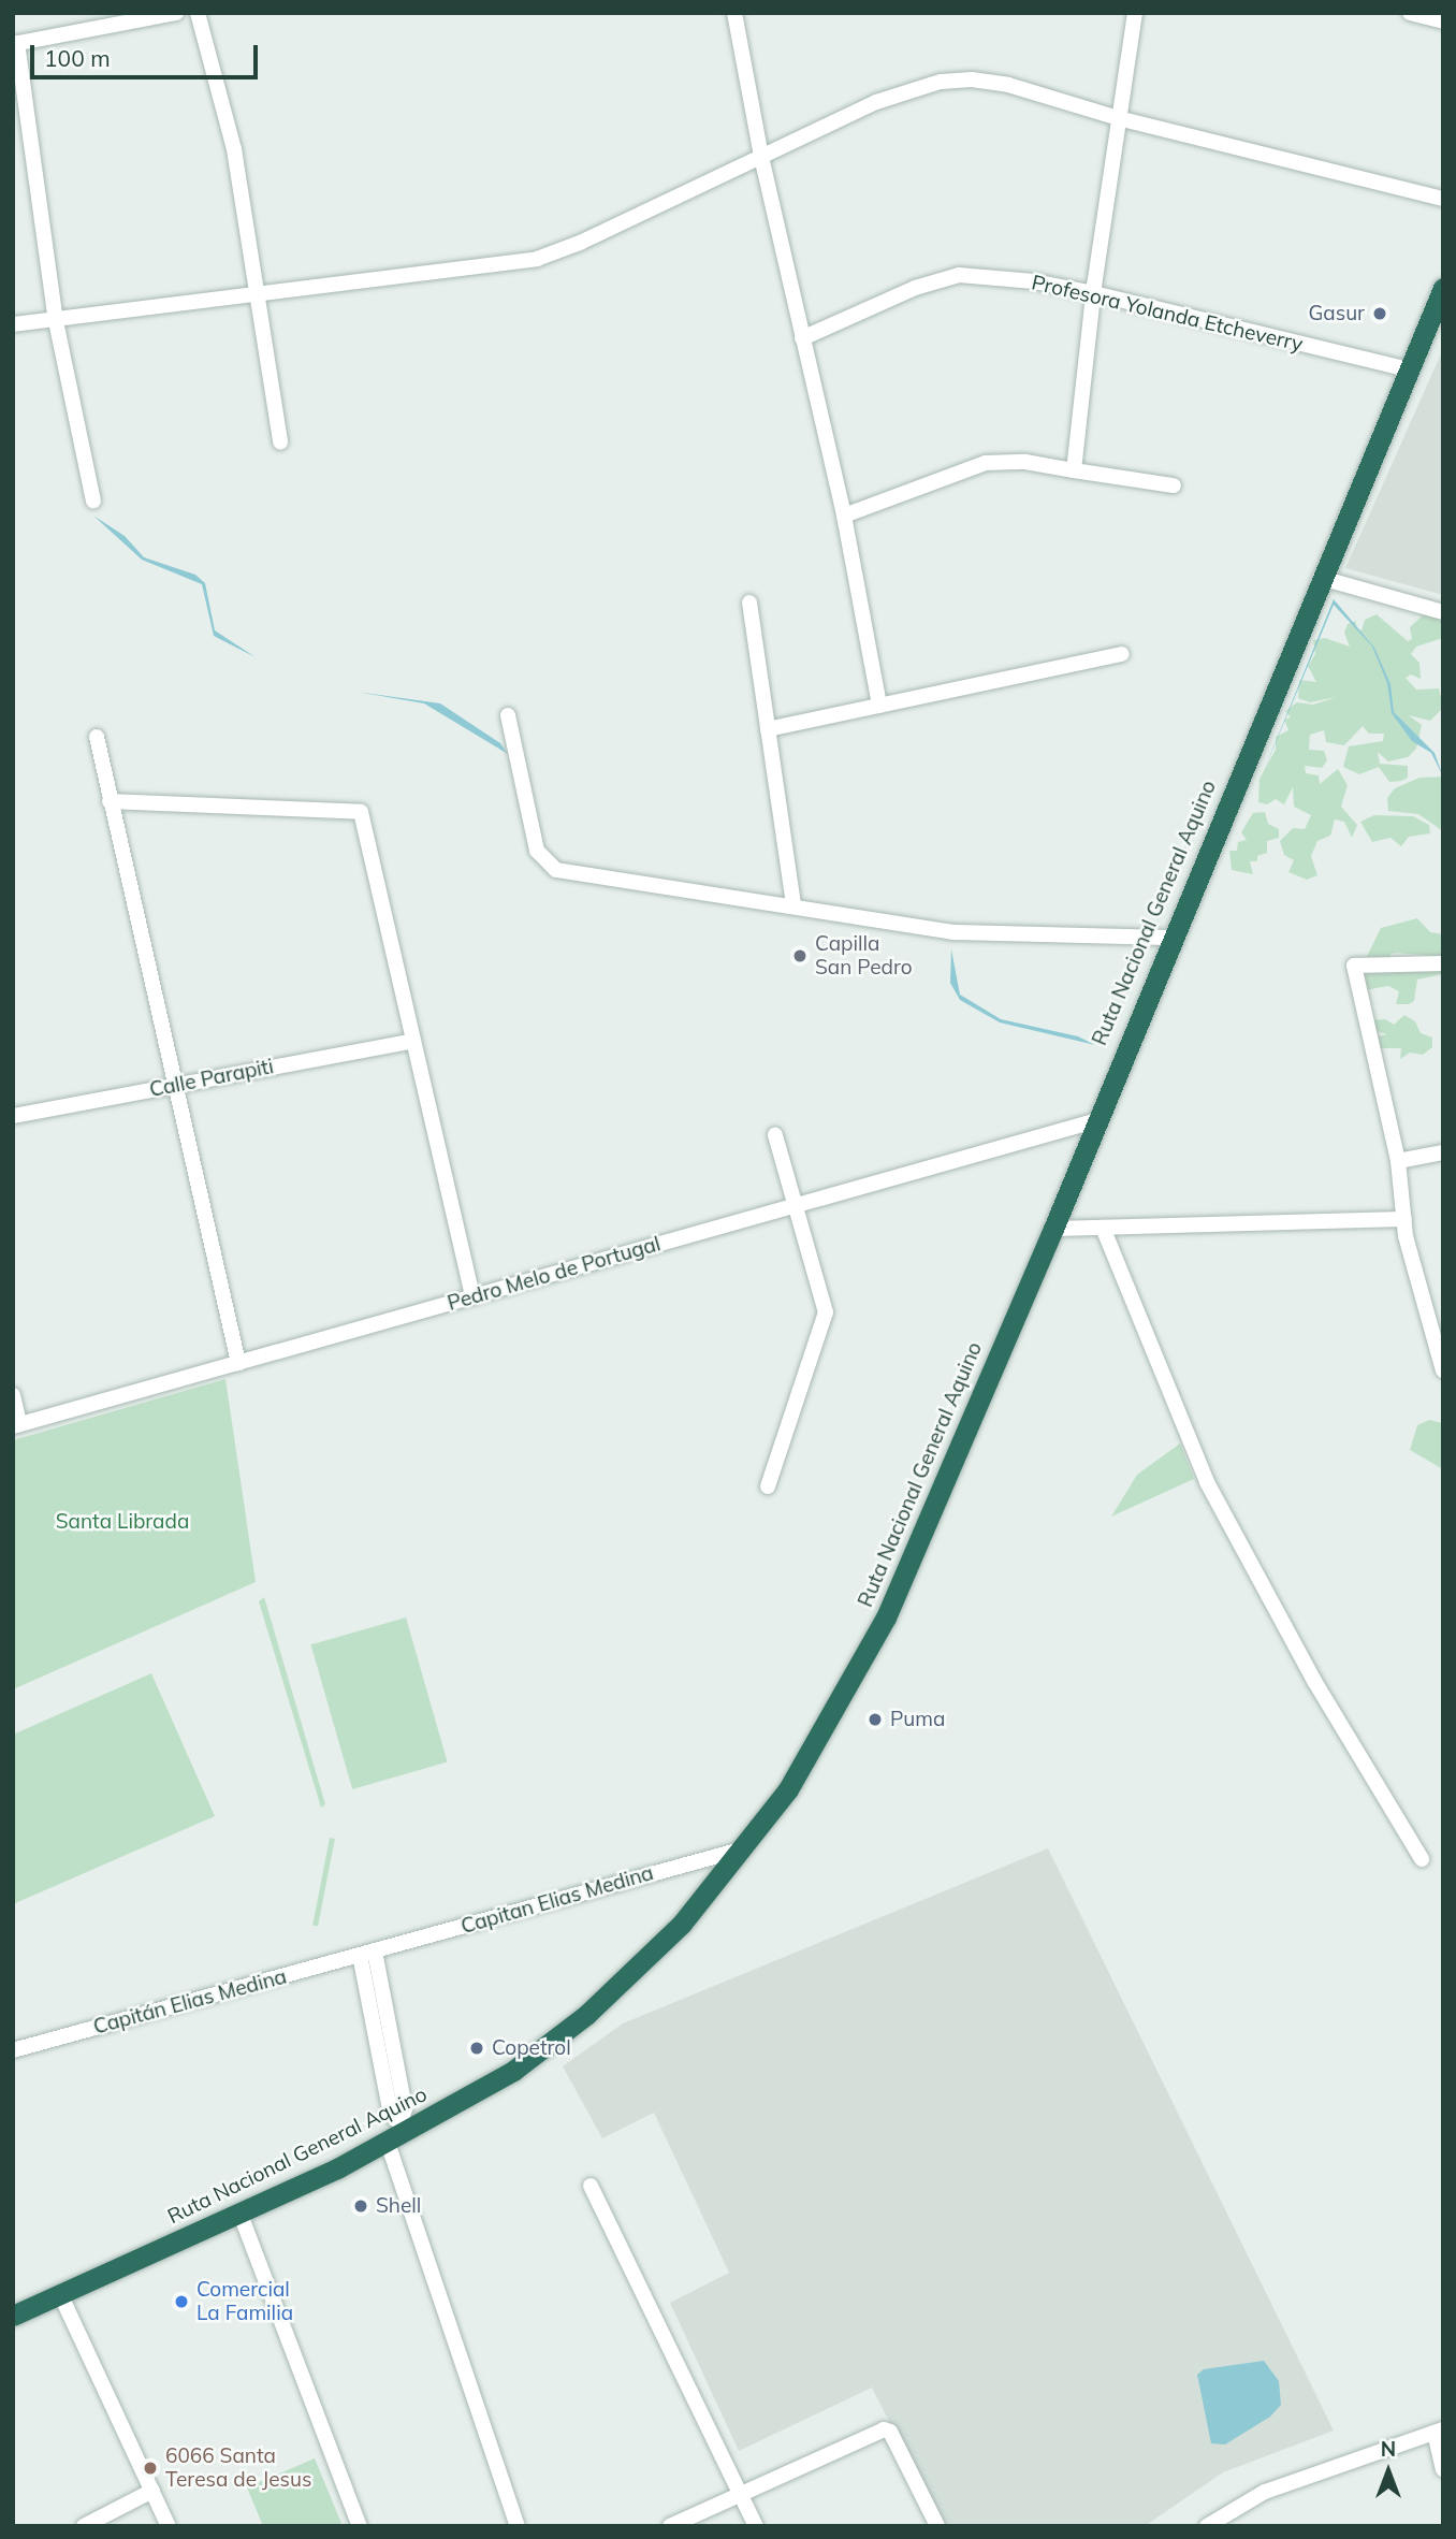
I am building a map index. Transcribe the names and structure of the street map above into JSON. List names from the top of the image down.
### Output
{
  "streets": {
    "highway": ["Ruta Nacional General Aquino"],
    "street": [
      "Profesora Yolanda Etcheverry",
      "Calle Parapiti",
      "Pedro Melo de Portugal",
      "Capitan Elias Medina",
      "Capitán Elias Medina"
    ]
  },
  "crossings": [
    ["Profesora Yolanda Etcheverry", "Ruta Nacional General Aquino"],
    ["Ruta Nacional General Aquino", "Pedro Melo de Portugal"],
    ["Ruta Nacional General Aquino", "Capitan Elias Medina"],
    ["Capitan Elias Medina", "Capitán Elias Medina"]
  ],
  "parks": ["Santa Librada"],
  "places": [
    "Gasur",
    "Capilla San Pedro",
    "Puma",
    "Copetrol",
    "Shell",
    "Comercial La Familia",
    "6066 Santa Teresa de Jesus"
  ],
  "scale_bar": "100 m",
  "north": "top"
}
